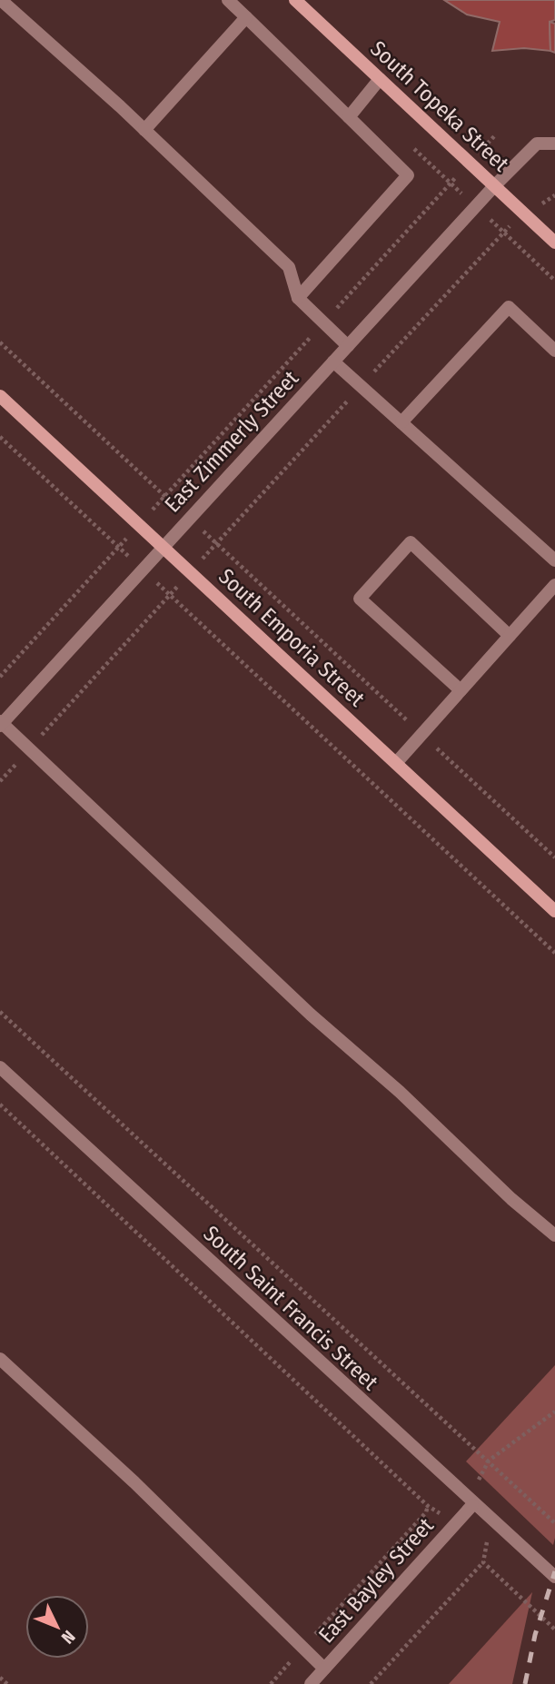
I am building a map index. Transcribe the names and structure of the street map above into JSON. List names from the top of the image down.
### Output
{
  "streets": {
    "street": [
      "South Topeka Street",
      "East Zimmerly Street",
      "South Emporia Street",
      "South Saint Francis Street",
      "East Bayley Street"
    ]
  },
  "crossings": [
    ["South Topeka Street", "East Zimmerly Street"],
    ["East Zimmerly Street", "South Emporia Street"],
    ["South Saint Francis Street", "East Bayley Street"]
  ],
  "north": "bottom right"
}
